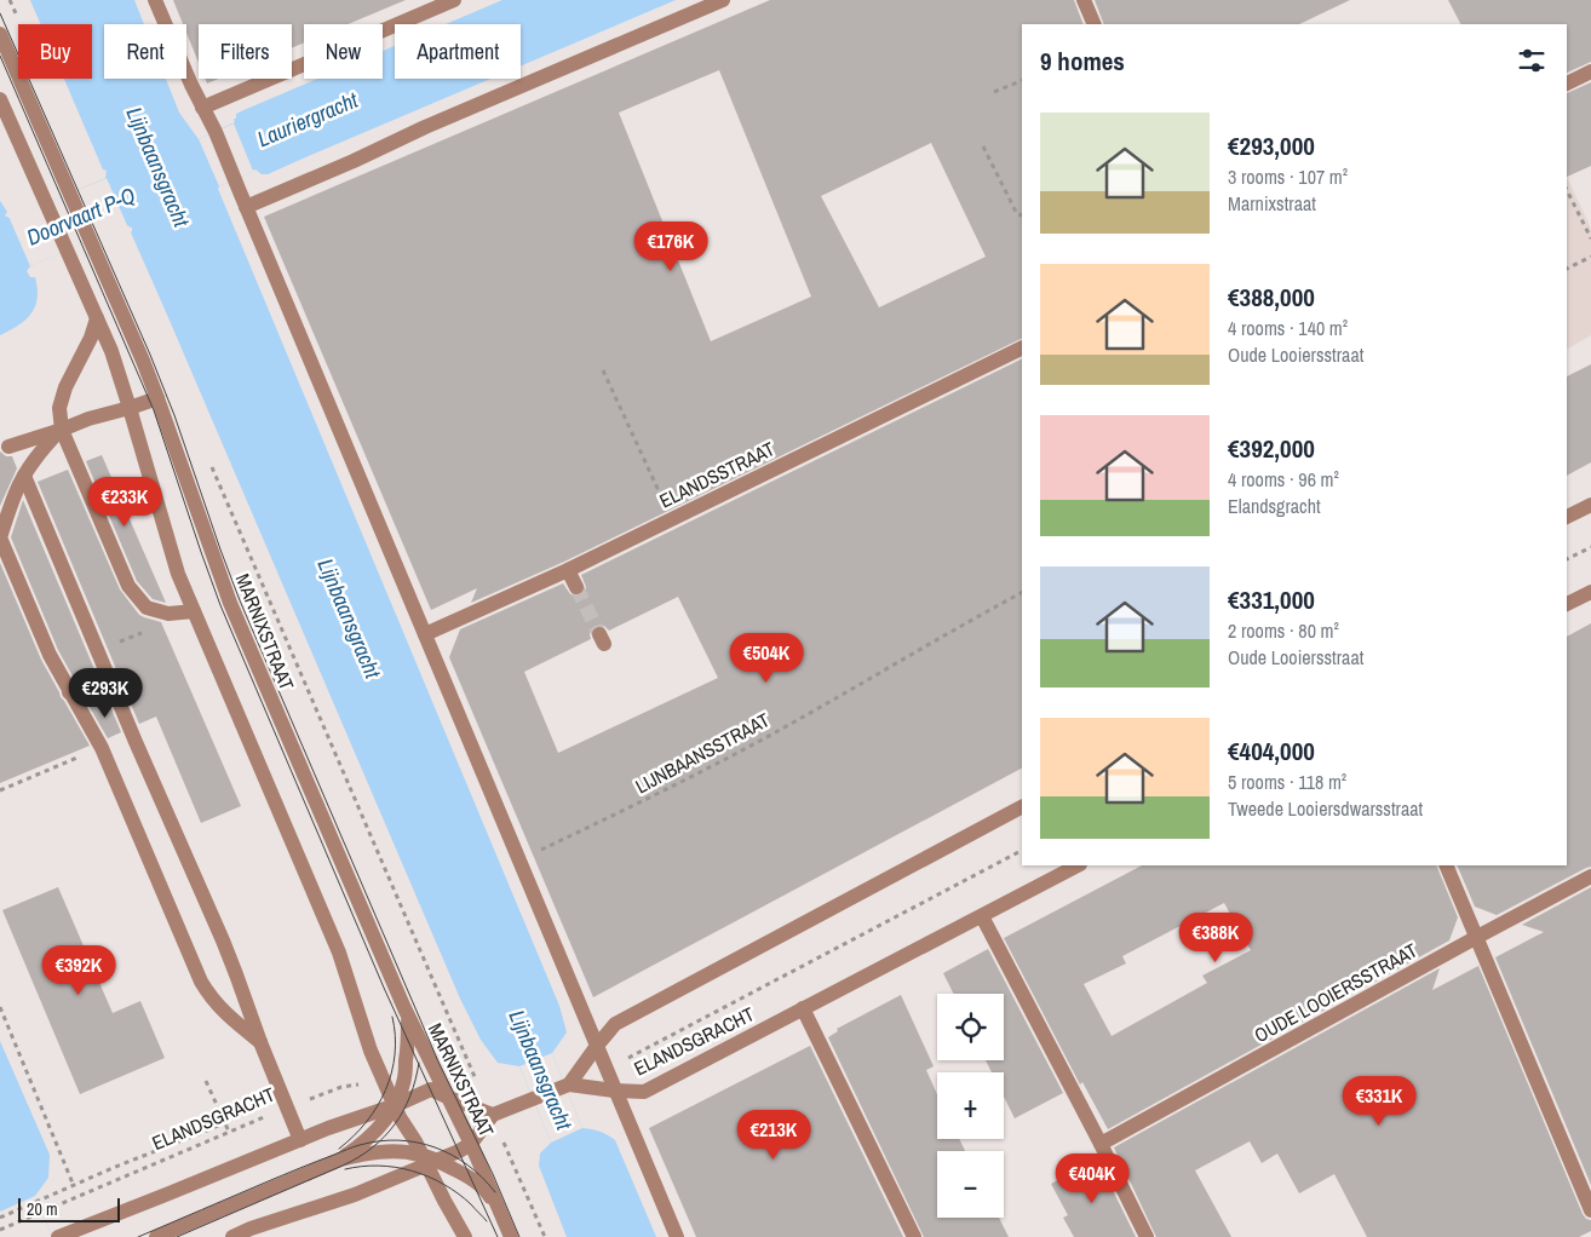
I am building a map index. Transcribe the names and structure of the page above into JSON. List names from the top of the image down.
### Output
{
  "streets": {
    "street": [
      "ELANDSSTRAAT",
      "MARNIXSTRAAT",
      "OUDE LOOIERSSTRAAT",
      "ELANDSGRACHT"
    ],
    "path": ["LIJNBAANSSTRAAT"]
  },
  "water": ["Lauriergracht", "Lijnbaansgracht", "Doorvaart P-Q"],
  "scale_bar": "20 m",
  "page": {
    "chip": [
      "Buy",
      "Rent",
      "Filters",
      "New",
      "Apartment"
    ],
    "heading": "9 homes",
    "list": [
      {
        "name": "€293,000",
        "note": "3 rooms · 107 m² · Marnixstraat"
      },
      {
        "name": "€388,000",
        "note": "4 rooms · 140 m² · Oude Looiersstraat"
      },
      {
        "name": "€392,000",
        "note": "4 rooms · 96 m² · Elandsgracht"
      },
      {
        "name": "€331,000",
        "note": "2 rooms · 80 m² · Oude Looiersstraat"
      },
      {
        "name": "€404,000",
        "note": "5 rooms · 118 m² · Tweede Looiersdwarsstraat"
      }
    ],
    "price": [
      "€176K",
      "€233K",
      "€504K",
      "€293K",
      "€388K",
      "€392K",
      "€331K",
      "€213K",
      "€404K"
    ],
    "map_buttons": ["+", "−"],
    "scale": "20 m"
  }
}
